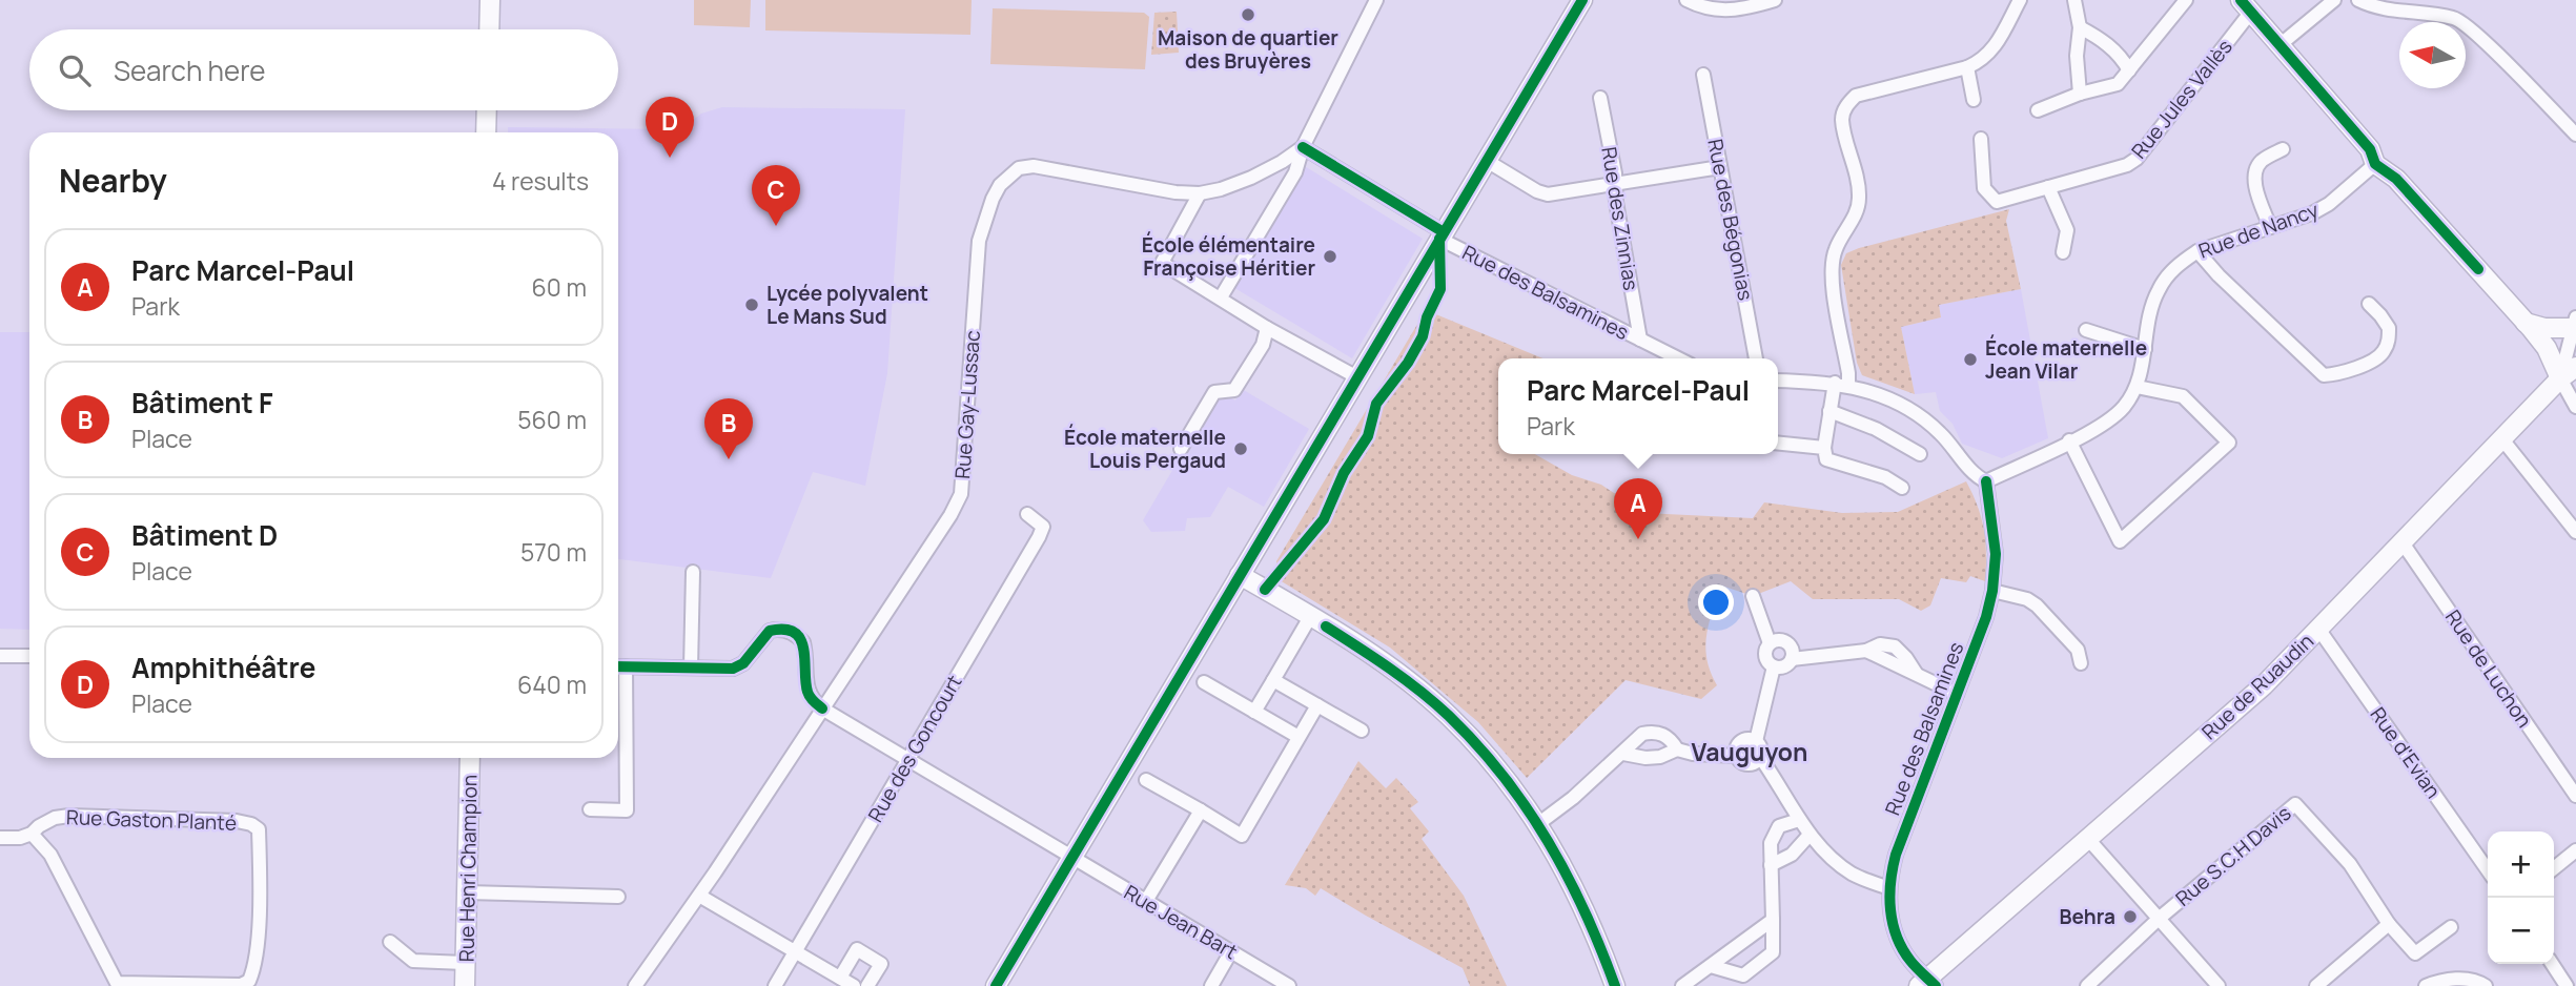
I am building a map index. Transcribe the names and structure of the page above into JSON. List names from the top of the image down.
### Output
{
  "streets": {
    "street": [
      "Rue Jules Vallès",
      "Rue des Zinnias",
      "Rue des Bégonias",
      "Rue de Nancy",
      "Rue des Balsamines",
      "Rue Gay-Lussac",
      "Rue de Luchon",
      "Rue de Ruaudin",
      "Rue des Goncourt",
      "Rue d'Evian",
      "Rue Gaston Planté",
      "Rue S.C.H Davis",
      "Rue Henri Champion",
      "Rue Jean Bart"
    ]
  },
  "crossings": [
    ["Rue des Zinnias", "Rue des Balsamines"],
    ["Rue de Nancy", "Rue des Balsamines"],
    ["Rue des Balsamines", "Rue Gay-Lussac"],
    ["Rue des Balsamines", "Rue de Ruaudin"],
    ["Rue Gay-Lussac", "Rue Jean Bart"],
    ["Rue de Luchon", "Rue de Ruaudin"],
    ["Rue de Ruaudin", "Rue d'Evian"],
    ["Rue des Goncourt", "Rue Jean Bart"]
  ],
  "districts": ["Vauguyon"],
  "places": [
    "Maison de quartier des Bruyères",
    "École élémentaire Françoise Héritier",
    "Lycée polyvalent Le Mans Sud",
    "École maternelle Jean Vilar",
    "École maternelle Louis Pergaud",
    "Behra"
  ],
  "north": "left",
  "page": {
    "search": "Search here",
    "pins": [
      "D",
      "C",
      "B",
      "A"
    ],
    "heading": ["Nearby", "4 results"],
    "list": [
      {
        "mark": "A",
        "name": "Parc Marcel-Paul",
        "note": "Park",
        "value": "60 m"
      },
      {
        "mark": "B",
        "name": "Bâtiment F",
        "note": "Place",
        "value": "560 m"
      },
      {
        "mark": "C",
        "name": "Bâtiment D",
        "note": "Place",
        "value": "570 m"
      },
      {
        "mark": "D",
        "name": "Amphithéâtre",
        "note": "Place",
        "value": "640 m"
      }
    ],
    "popup": ["Parc Marcel-Paul", "Park"],
    "map_buttons": ["+", "−"]
  }
}
